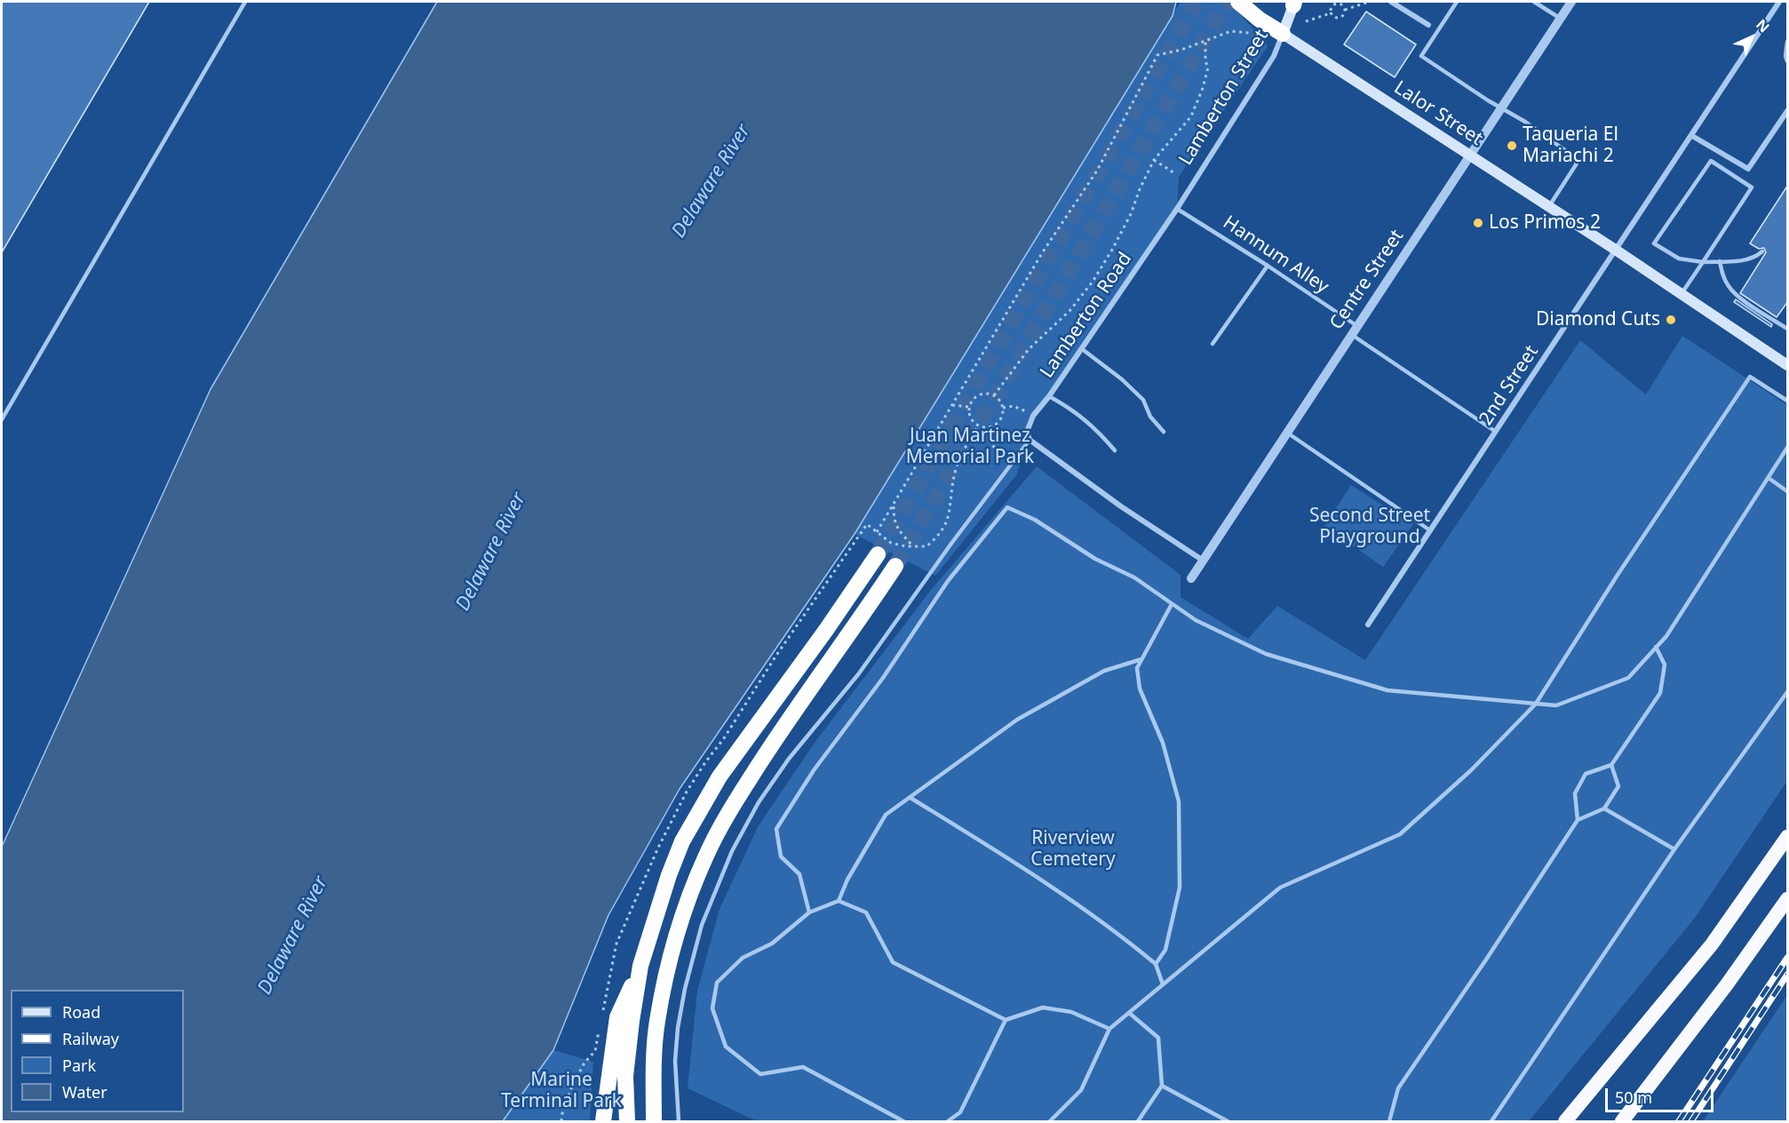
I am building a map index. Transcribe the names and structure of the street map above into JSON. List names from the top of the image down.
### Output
{
  "streets": {
    "main road": ["Lamberton Street", "Lalor Street"],
    "street": ["Centre Street", "Lamberton Road", "2nd Street"],
    "lane": ["Hannum Alley"]
  },
  "crossings": [
    ["Lamberton Street", "Lalor Street"],
    ["Lamberton Street", "Hannum Alley"],
    ["Lamberton Street", "Lamberton Road"],
    ["Lalor Street", "Centre Street"],
    ["Lalor Street", "2nd Street"],
    ["Hannum Alley", "Centre Street"],
    ["Hannum Alley", "Lamberton Road"],
    ["Hannum Alley", "2nd Street"]
  ],
  "water": ["Delaware River"],
  "parks": [
    "Juan Martinez Memorial Park",
    "Second Street Playground",
    "Riverview Cemetery",
    "Marine Terminal Park"
  ],
  "places": ["Taqueria El Mariachi 2", "Los Primos 2", "Diamond Cuts"],
  "legend": [
    "Road",
    "Railway",
    "Park",
    "Water"
  ],
  "scale_bar": "50 m",
  "north": "top right"
}
